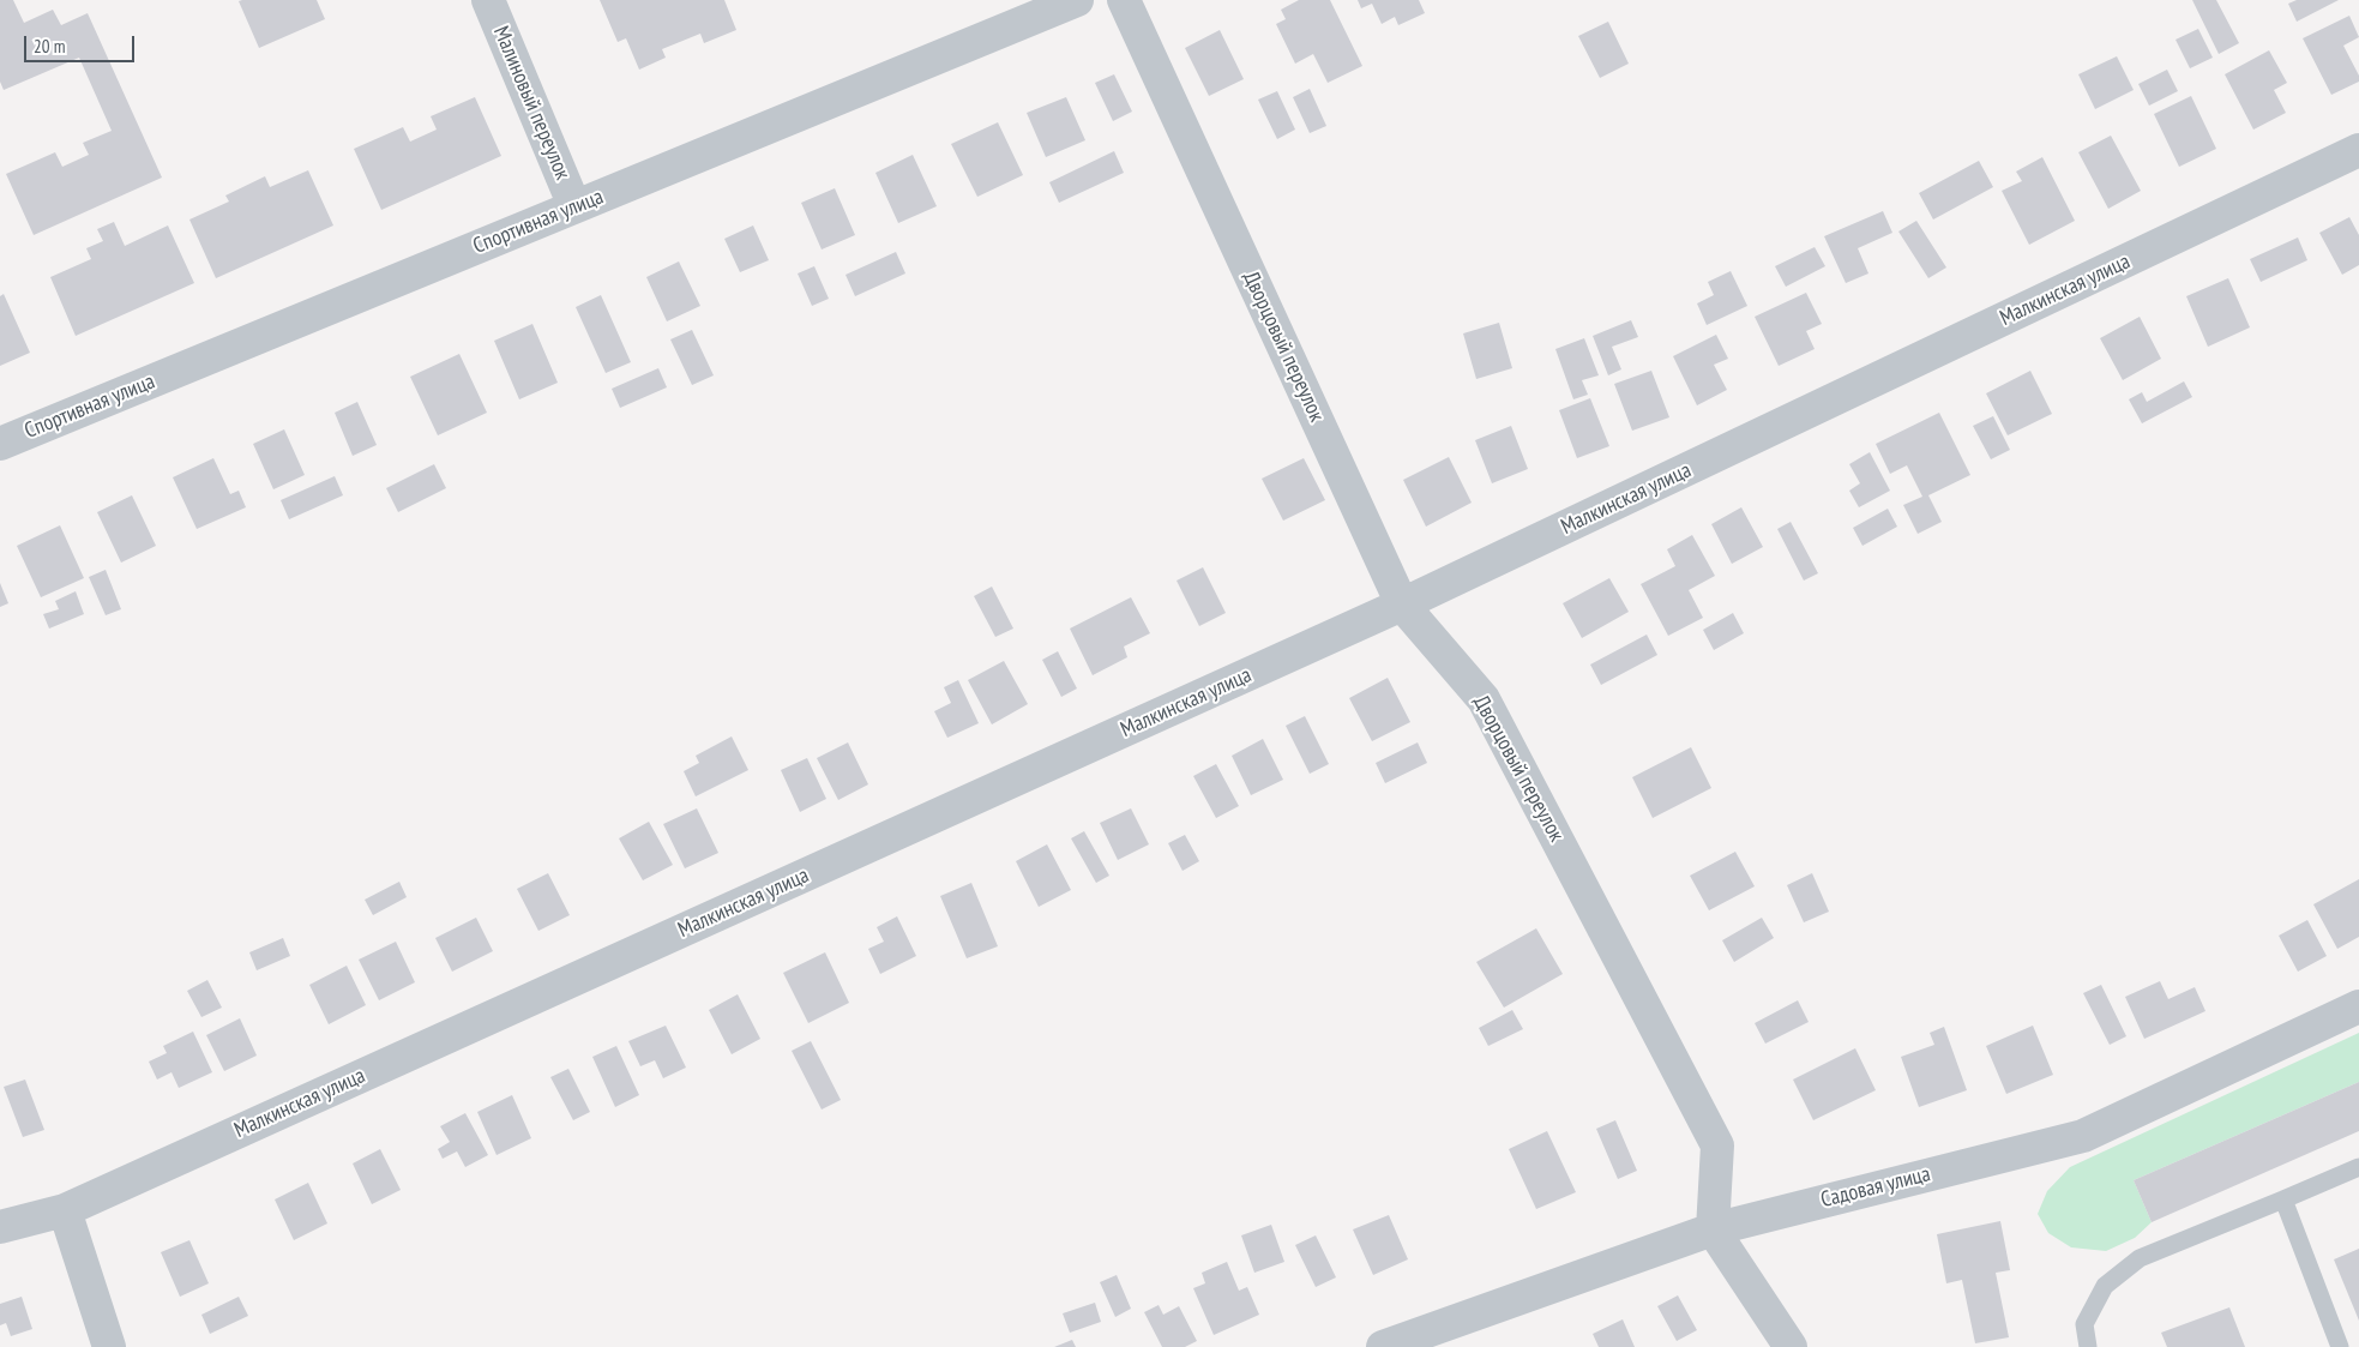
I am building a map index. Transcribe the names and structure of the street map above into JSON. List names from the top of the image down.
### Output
{
  "streets": {
    "street": [
      "Малиновый переулок",
      "Спортивная улица",
      "Малкинская улица",
      "Дворцовый переулок",
      "Садовая улица"
    ]
  },
  "crossings": [
    ["Малиновый переулок", "Спортивная улица"],
    ["Малкинская улица", "Дворцовый переулок"],
    ["Дворцовый переулок", "Садовая улица"]
  ],
  "scale_bar": "20 m"
}
